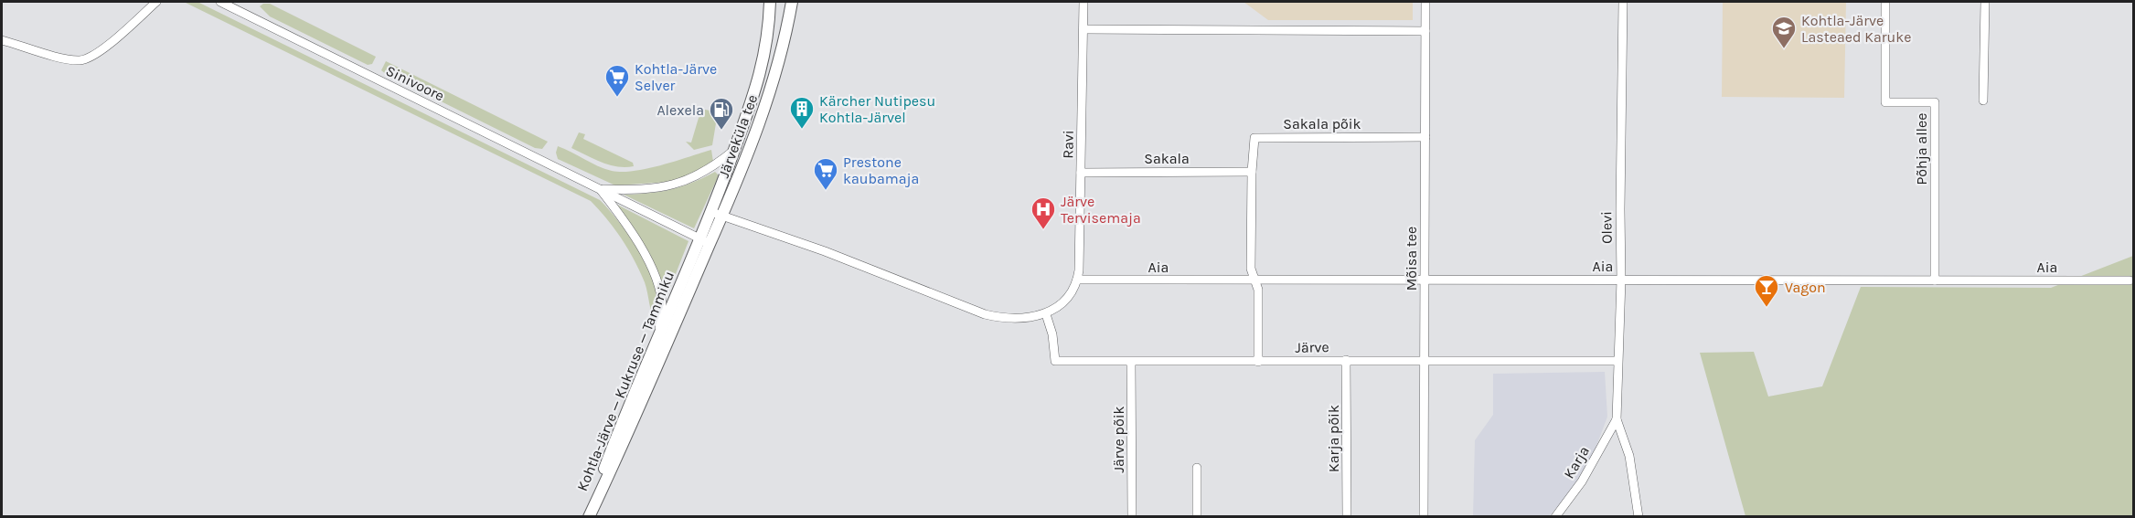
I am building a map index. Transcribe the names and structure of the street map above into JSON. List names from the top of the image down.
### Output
{
  "streets": {
    "main road": ["Järveküla tee", "Kohtla-Järve — Kukruse — Tammiku"],
    "street": [
      "Sinivoore",
      "Sakala põik",
      "Ravi",
      "Põhja allee",
      "Sakala",
      "Olevi",
      "Mõisa tee",
      "Aia",
      "Järve",
      "Karja põik",
      "Järve põik",
      "Karja"
    ]
  },
  "crossings": [
    ["Sinivoore", "Järveküla tee"],
    ["Sinivoore", "Kohtla-Järve — Kukruse — Tammiku"],
    ["Sakala põik", "Sakala"],
    ["Sakala põik", "Mõisa tee"],
    ["Järveküla tee", "Kohtla-Järve — Kukruse — Tammiku"],
    ["Ravi", "Sakala"],
    ["Ravi", "Aia"],
    ["Põhja allee", "Aia"],
    ["Olevi", "Aia"],
    ["Olevi", "Järve"],
    ["Olevi", "Karja"],
    ["Mõisa tee", "Aia"],
    ["Mõisa tee", "Järve"],
    ["Järve", "Karja põik"],
    ["Järve", "Järve põik"]
  ],
  "places": {
    "school or university": ["Kohtla-Järve Lasteaed Karuke"],
    "supermarket": ["Kohtla-Järve Selver", "Prestone kaubamaja"],
    "building": ["Kärcher Nutipesu Kohtla-Järvel"],
    "fuel station": ["Alexela"],
    "hospital": ["Järve Tervisemaja"],
    "bar": ["Vagon"]
  }
}
